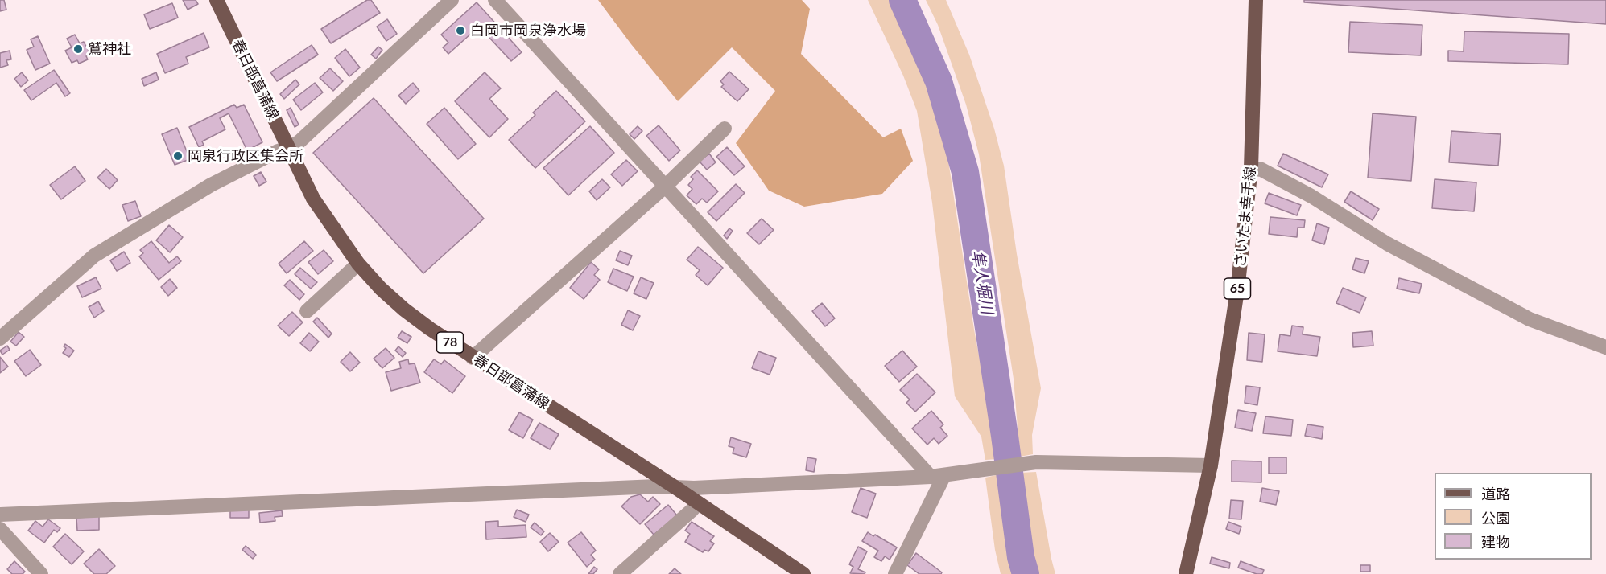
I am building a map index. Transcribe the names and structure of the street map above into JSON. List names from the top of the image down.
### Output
{
  "streets": {
    "main road": [
      "春日部菖蒲線",
      "さいたま幸手線",
      "65",
      "78"
    ]
  },
  "water": ["隼人堀川"],
  "places": ["白岡市岡泉浄水場", "鷲神社", "岡泉行政区集会所"],
  "legend": ["道路", "公園", "建物"]
}
